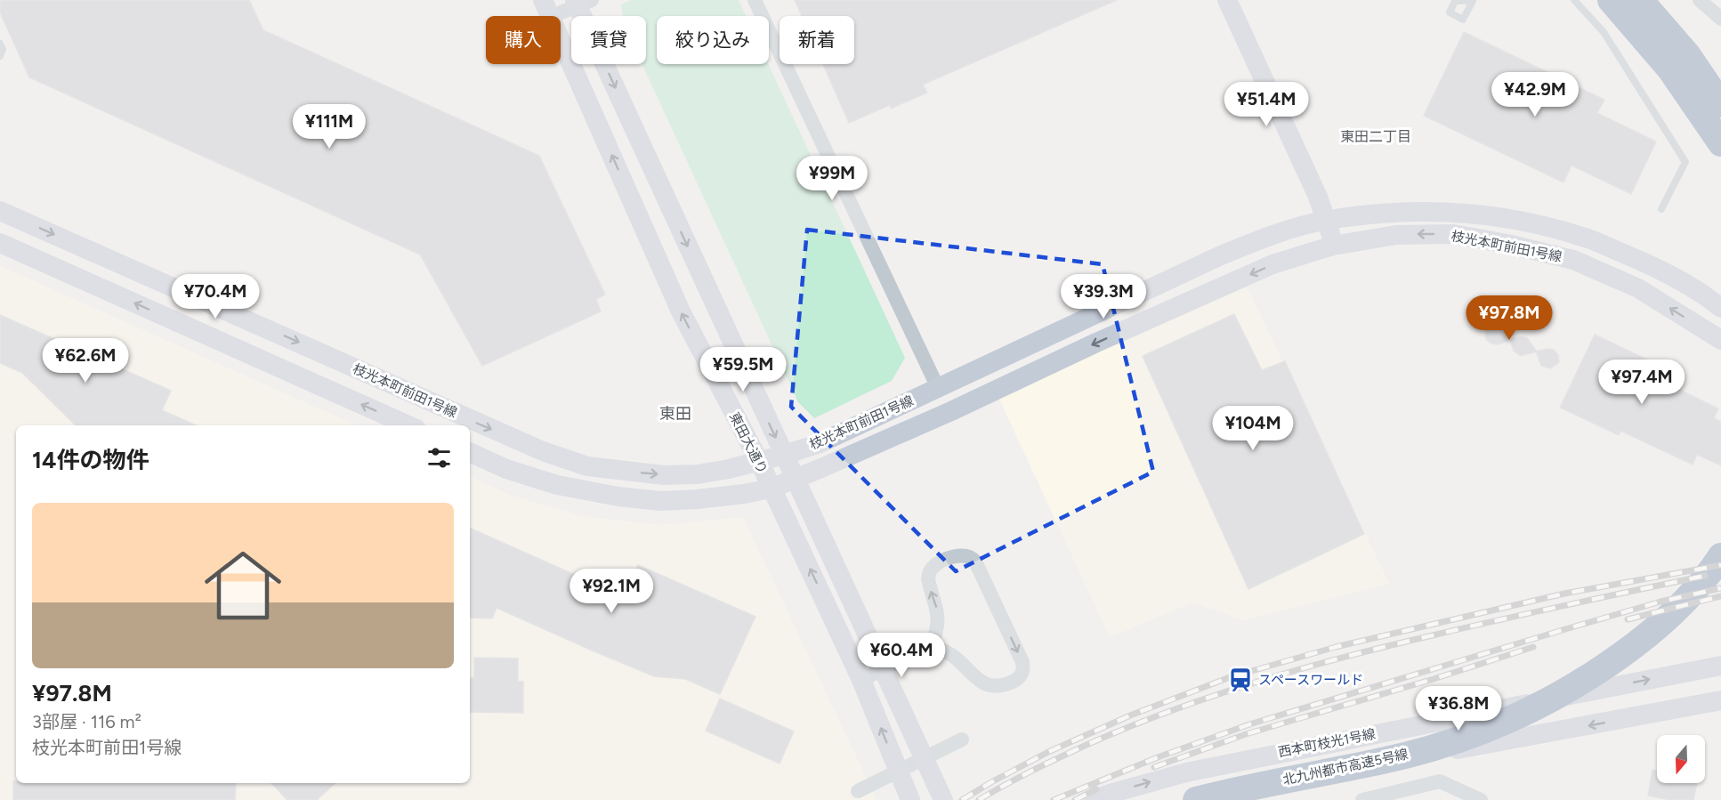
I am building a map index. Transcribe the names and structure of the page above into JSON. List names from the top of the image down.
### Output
{
  "streets": {
    "highway": ["北九州都市高速5号線"],
    "street": ["枝光本町前田1号線", "東田大通り", "西本町枝光1号線"]
  },
  "crossings": [
    ["枝光本町前田1号線", "東田大通り"]
  ],
  "districts": ["東田二丁目", "東田"],
  "places": {
    "station": ["スペースワールド"]
  },
  "north": "bottom",
  "page": {
    "chip": [
      "購入",
      "賃貸",
      "絞り込み",
      "新着"
    ],
    "price": [
      "¥42.9M",
      "¥51.4M",
      "¥111M",
      "¥99M",
      "¥70.4M",
      "¥39.3M",
      "¥97.8M",
      "¥62.6M",
      "¥59.5M",
      "¥97.4M",
      "¥104M",
      "¥92.1M",
      "¥60.4M",
      "¥36.8M"
    ],
    "heading": "14件の物件",
    "list": [
      {
        "name": "¥97.8M",
        "note": "3部屋 · 116 m² · 枝光本町前田1号線"
      }
    ]
  }
}
